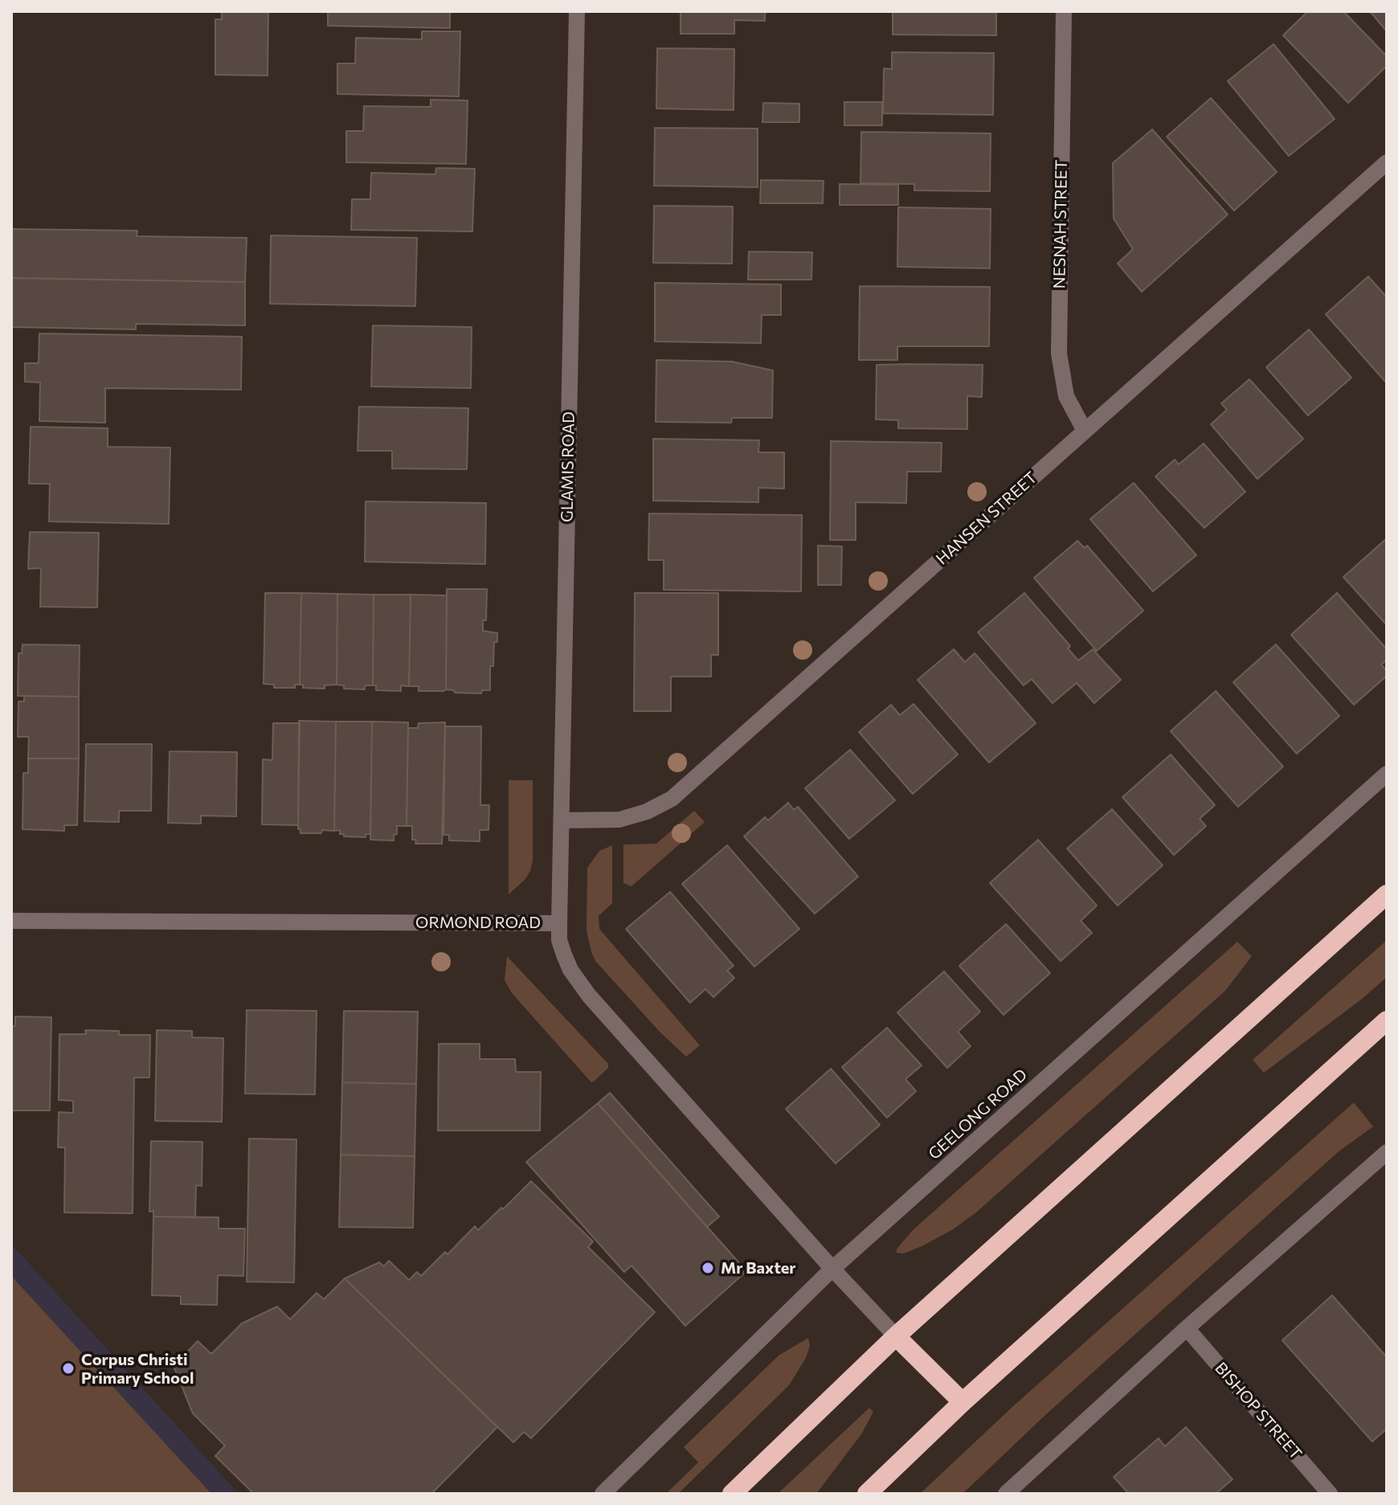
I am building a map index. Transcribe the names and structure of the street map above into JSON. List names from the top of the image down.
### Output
{
  "streets": {
    "street": [
      "NESNAH STREET",
      "GLAMIS ROAD",
      "HANSEN STREET",
      "ORMOND ROAD",
      "GEELONG ROAD",
      "BISHOP STREET"
    ]
  },
  "crossings": [
    ["NESNAH STREET", "HANSEN STREET"],
    ["GLAMIS ROAD", "HANSEN STREET"],
    ["GLAMIS ROAD", "ORMOND ROAD"],
    ["ORMOND ROAD", "GEELONG ROAD"]
  ],
  "places": ["Mr Baxter", "Corpus Christi Primary School"]
}
